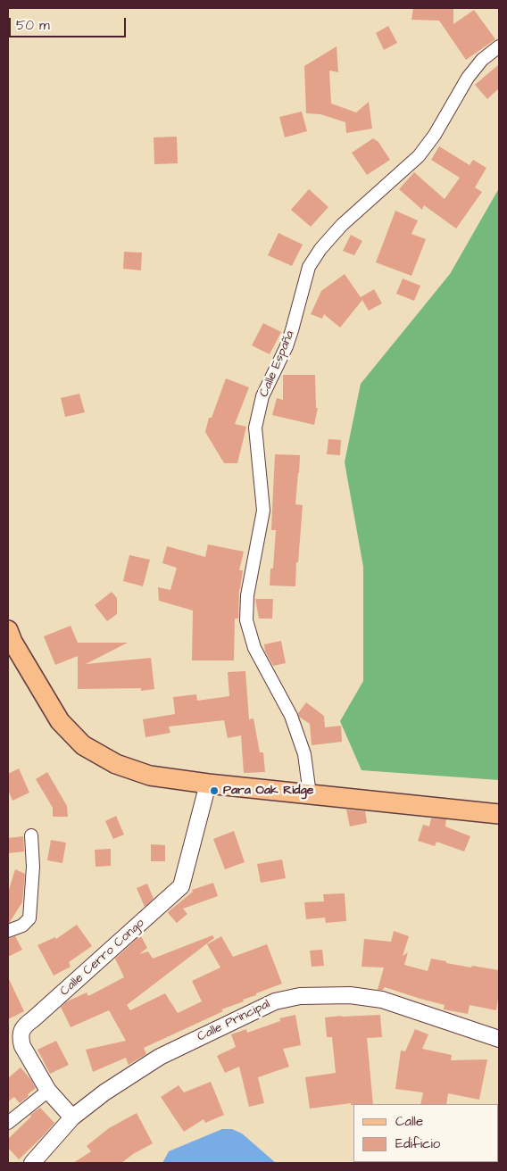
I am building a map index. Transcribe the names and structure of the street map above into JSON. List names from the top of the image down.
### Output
{
  "streets": {
    "street": ["Calle España", "Calle Cerro Congo", "Calle Principal"]
  },
  "crossings": [
    ["Calle Cerro Congo", "Calle Principal"]
  ],
  "places": ["Para Oak Ridge"],
  "legend": ["Calle", "Edificio"],
  "scale_bar": "50 m"
}
